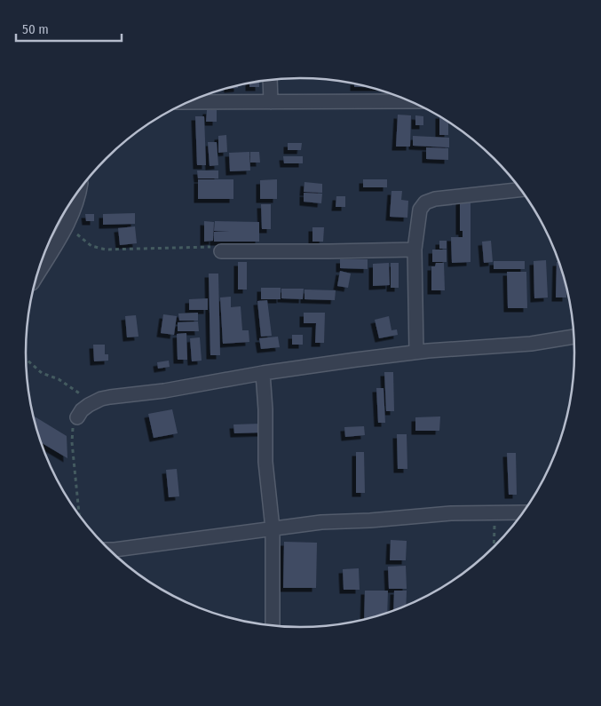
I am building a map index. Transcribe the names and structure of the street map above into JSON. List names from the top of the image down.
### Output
{
  "scale_bar": "50 m"
}
